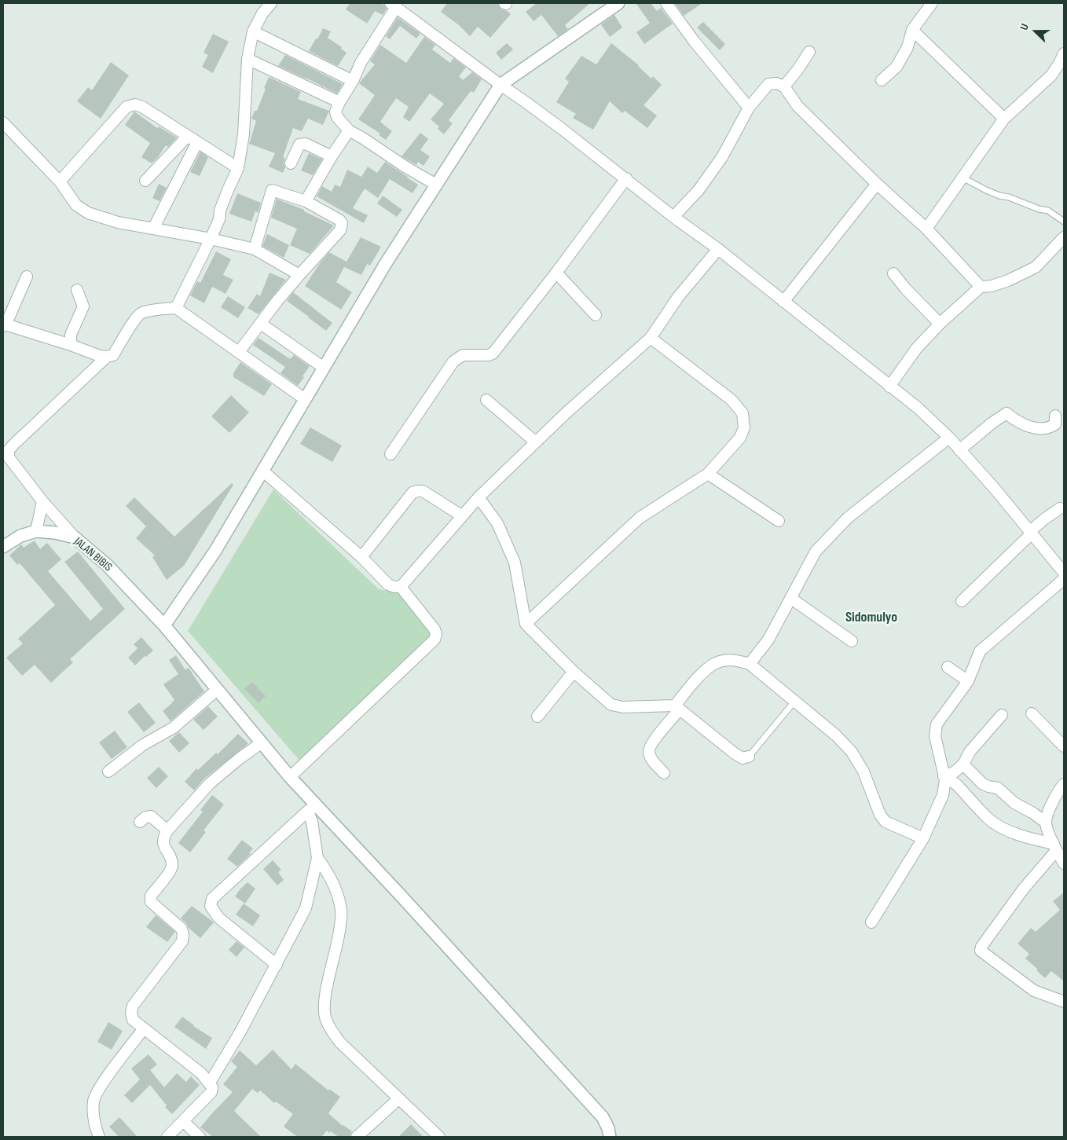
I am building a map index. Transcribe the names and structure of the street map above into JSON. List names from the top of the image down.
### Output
{
  "streets": {
    "main road": ["JALAN BIBIS"]
  },
  "districts": ["Sidomulyo"],
  "north": "left"
}
